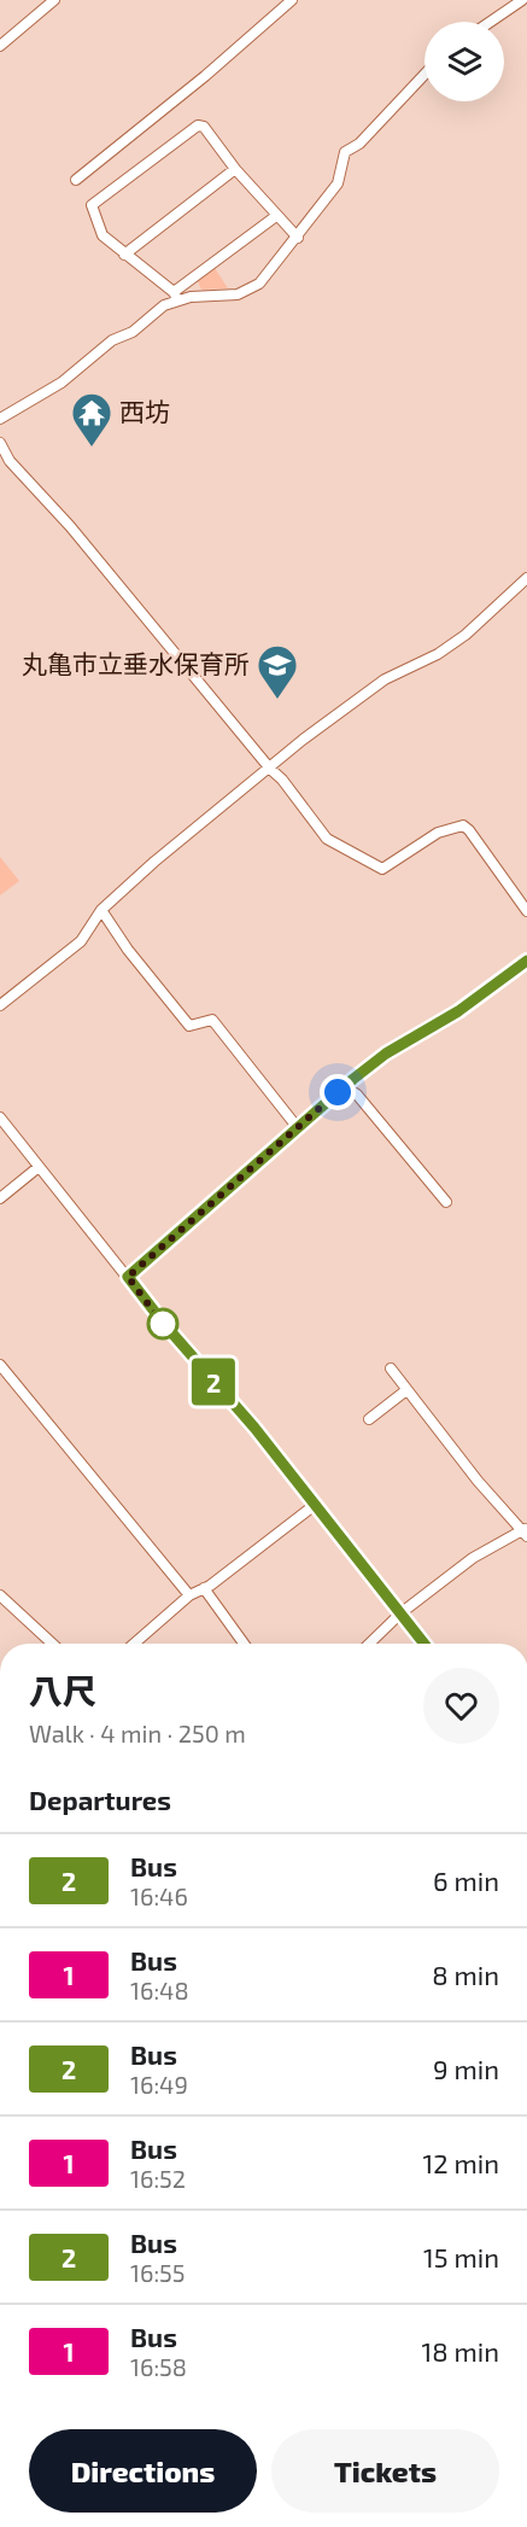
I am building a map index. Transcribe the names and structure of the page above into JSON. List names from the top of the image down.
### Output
{
  "places": {
    "temple": ["西坊"],
    "school or university": ["丸亀市立垂水保育所"]
  },
  "lines": ["bus line 2"],
  "page": {
    "on_map": "2",
    "heading": [
      ["八尺", "Walk · 4 min · 250 m"],
      "Departures"
    ],
    "list": [
      {
        "mark": "2",
        "name": "Bus",
        "note": "16:46",
        "value": "6 min"
      },
      {
        "mark": "1",
        "name": "Bus",
        "note": "16:48",
        "value": "8 min"
      },
      {
        "mark": "2",
        "name": "Bus",
        "note": "16:49",
        "value": "9 min"
      },
      {
        "mark": "1",
        "name": "Bus",
        "note": "16:52",
        "value": "12 min"
      },
      {
        "mark": "2",
        "name": "Bus",
        "note": "16:55",
        "value": "15 min"
      },
      {
        "mark": "1",
        "name": "Bus",
        "note": "16:58",
        "value": "18 min"
      }
    ],
    "buttons": ["Directions", "Tickets"]
  }
}
